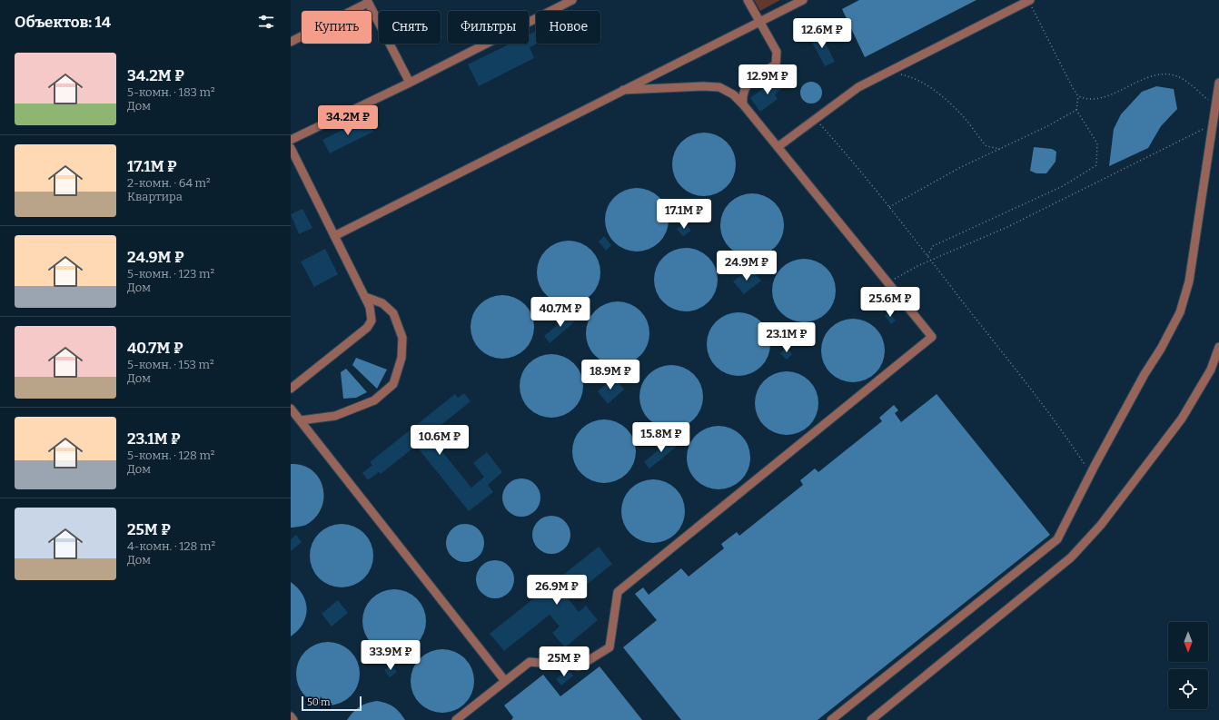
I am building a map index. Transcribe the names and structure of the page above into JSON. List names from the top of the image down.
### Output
{
  "scale_bar": "50 m",
  "north": "bottom",
  "page": {
    "heading": "Объектов: 14",
    "chip": [
      "Купить",
      "Снять",
      "Фильтры",
      "Новое"
    ],
    "price": [
      "12.6M ₽",
      "12.9M ₽",
      "34.2M ₽",
      "17.1M ₽",
      "24.9M ₽",
      "25.6M ₽",
      "40.7M ₽",
      "23.1M ₽",
      "18.9M ₽",
      "15.8M ₽",
      "10.6M ₽",
      "26.9M ₽",
      "33.9M ₽",
      "25M ₽"
    ],
    "list": [
      {
        "name": "34.2M ₽",
        "note": "5-комн. · 183 m² · Дом"
      },
      {
        "name": "17.1M ₽",
        "note": "2-комн. · 64 m² · Квартира"
      },
      {
        "name": "24.9M ₽",
        "note": "5-комн. · 123 m² · Дом"
      },
      {
        "name": "40.7M ₽",
        "note": "5-комн. · 153 m² · Дом"
      },
      {
        "name": "23.1M ₽",
        "note": "5-комн. · 128 m² · Дом"
      },
      {
        "name": "25M ₽",
        "note": "4-комн. · 128 m² · Дом"
      }
    ],
    "scale": "50 m"
  }
}
